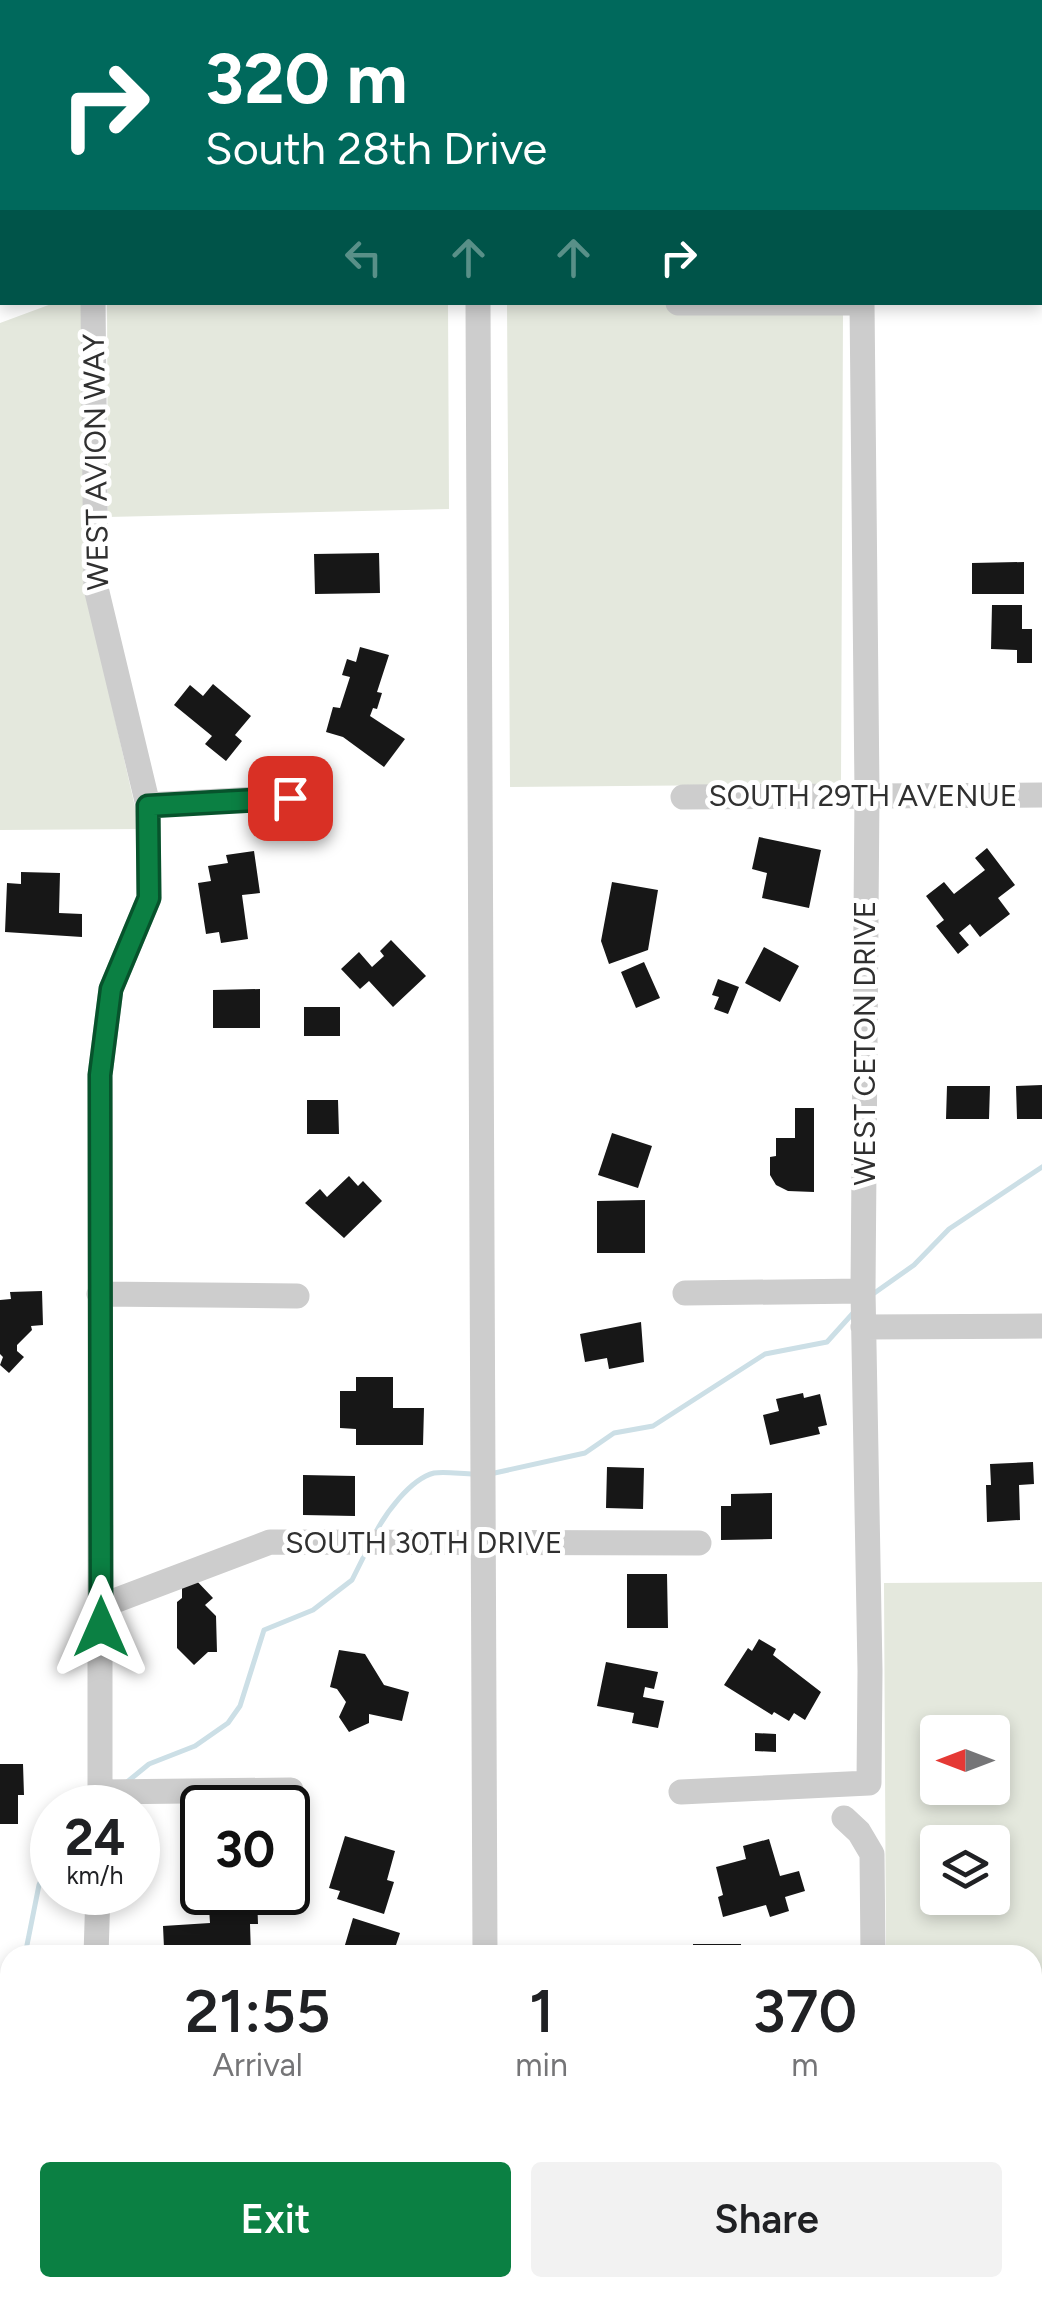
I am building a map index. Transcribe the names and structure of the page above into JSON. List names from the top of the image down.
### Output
{
  "streets": {
    "street": [
      "WEST AVION WAY",
      "SOUTH 29TH AVENUE",
      "WEST CETON DRIVE",
      "SOUTH 30TH DRIVE"
    ]
  },
  "crossings": [
    ["WEST AVION WAY", "SOUTH 30TH DRIVE"],
    ["SOUTH 29TH AVENUE", "WEST CETON DRIVE"]
  ],
  "north": "left",
  "page": {
    "turn": ["320 m", "South 28th Drive"],
    "speed": "24 km/h",
    "limit": "30",
    "eta": [
      "21:55",
      "Arrival",
      "1",
      "min",
      "370",
      "m"
    ],
    "buttons": ["Exit", "Share"]
  }
}
